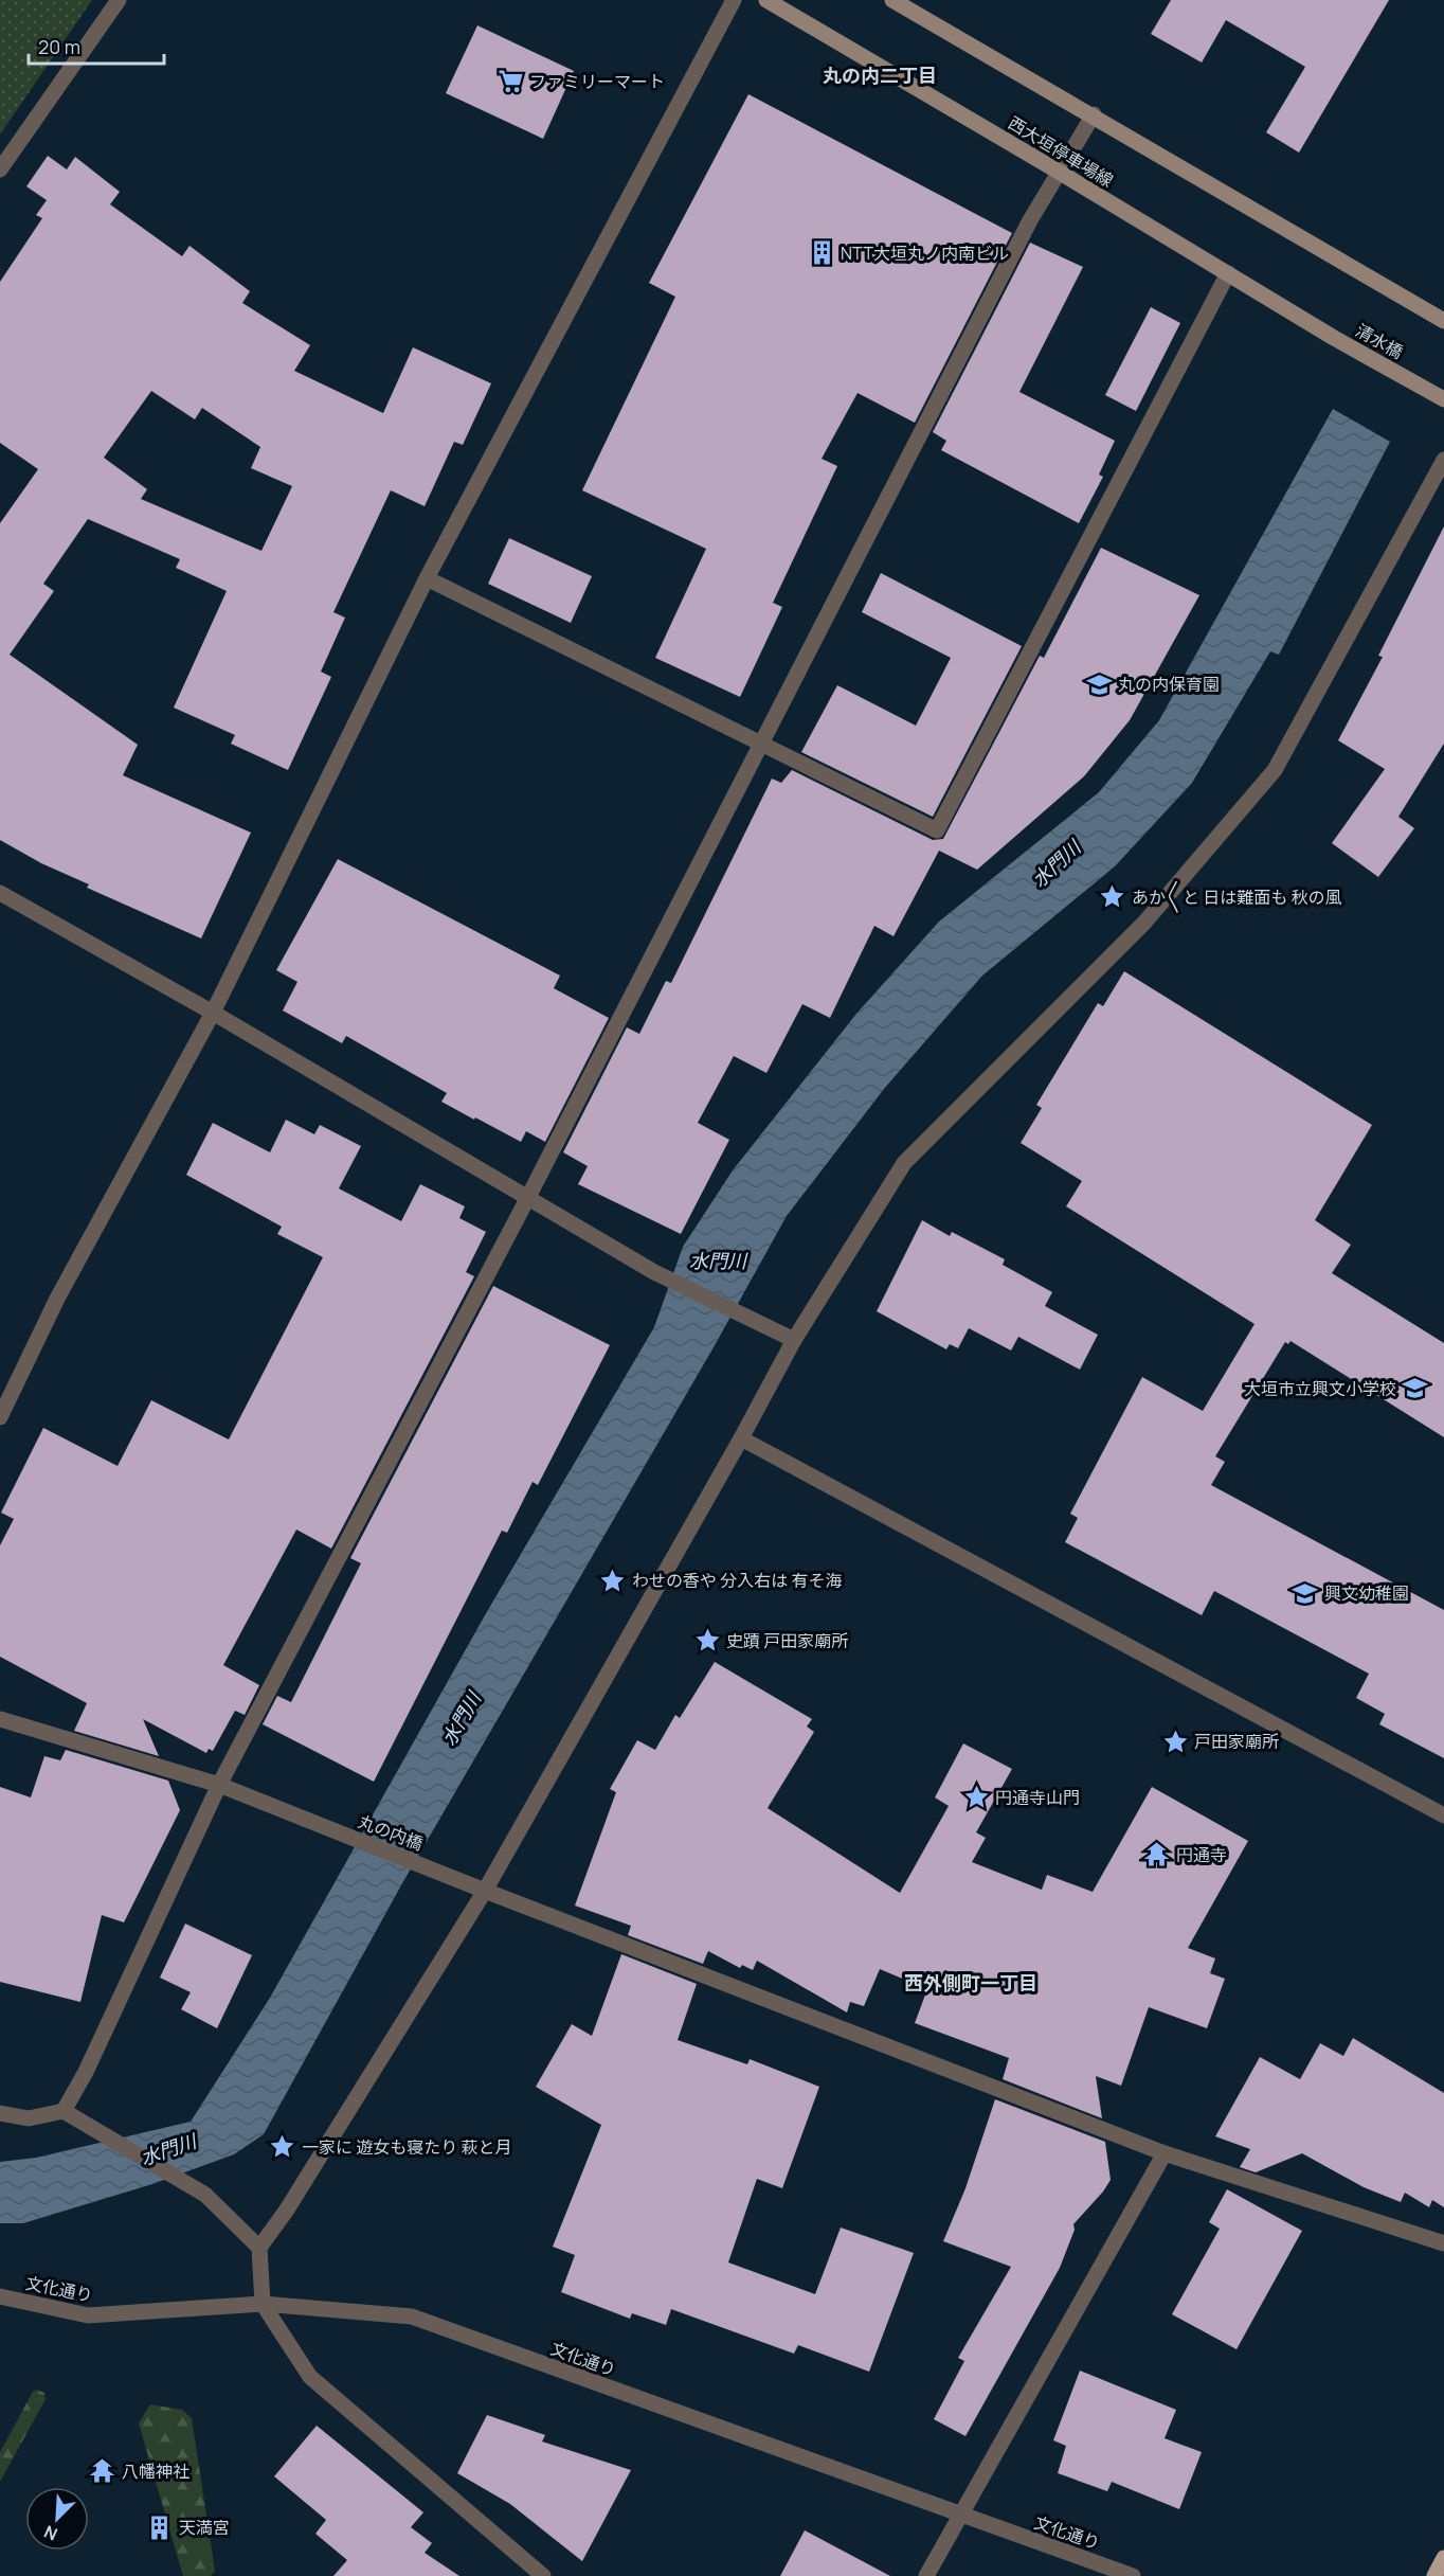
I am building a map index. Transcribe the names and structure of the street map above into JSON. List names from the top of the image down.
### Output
{
  "streets": {
    "main road": ["西大垣停車場線", "清水橋"],
    "street": ["丸の内橋", "文化通り"]
  },
  "crossings": [
    ["西大垣停車場線", "清水橋"]
  ],
  "districts": ["丸の内二丁目", "西外側町一丁目"],
  "water": ["水門川"],
  "places": {
    "supermarket": ["ファミリーマート"],
    "building": ["NTT大垣丸ノ内南ビル", "天満宮"],
    "school or university": ["丸の内保育園", "大垣市立興文小学校", "興文幼稚園"],
    "place": [
      "あか〱と 日は難面も 秋の風",
      "わせの香や 分入右は 有そ海",
      "史蹟 戸田家廟所",
      "戸田家廟所",
      "円通寺山門",
      "一家に 遊女も寝たり 萩と月"
    ],
    "temple": ["円通寺", "八幡神社"]
  },
  "scale_bar": "20 m",
  "north": "bottom left"
}
